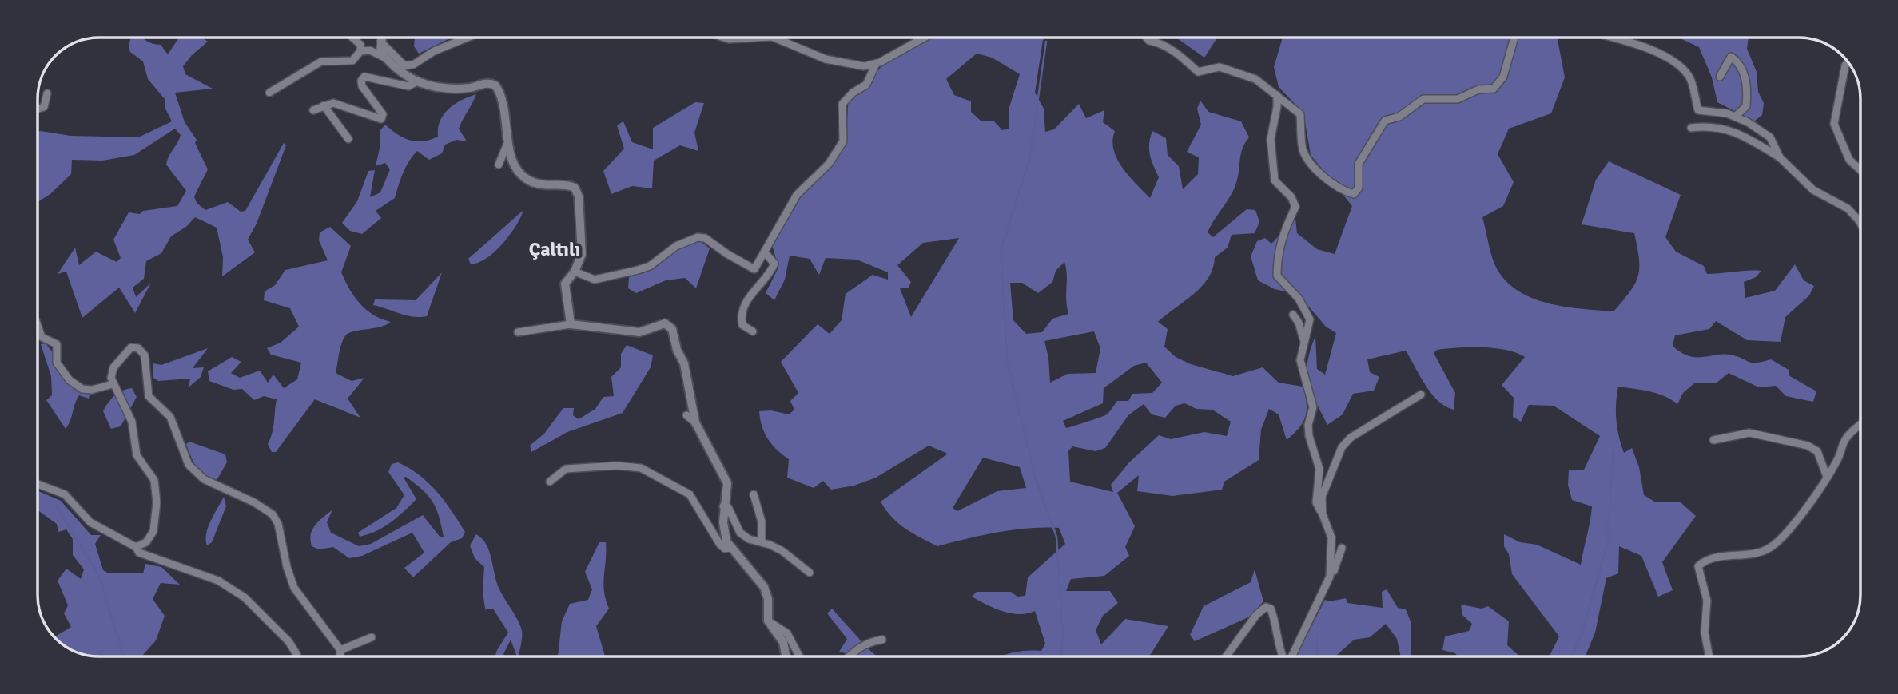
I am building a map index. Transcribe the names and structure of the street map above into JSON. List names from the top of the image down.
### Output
{
  "districts": ["Çaltılı"]
}
